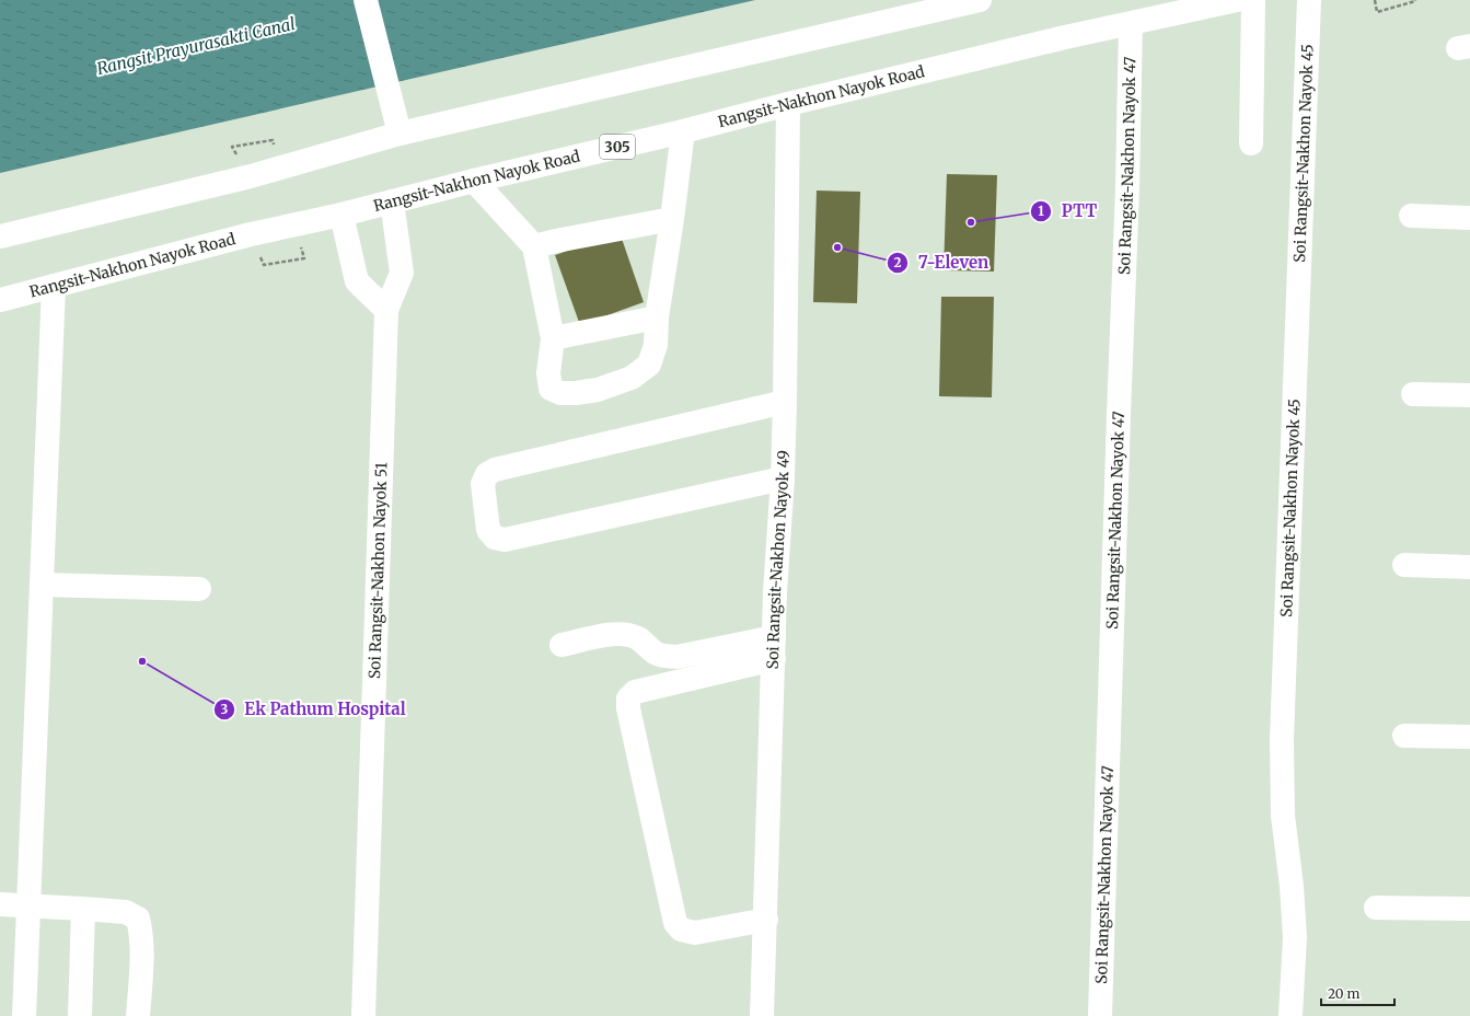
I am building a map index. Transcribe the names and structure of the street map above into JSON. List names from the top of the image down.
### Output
{
  "streets": {
    "street": [
      "Rangsit-Nakhon Nayok Road",
      "305",
      "Soi Rangsit-Nakhon Nayok 45",
      "Soi Rangsit-Nakhon Nayok 47",
      "Soi Rangsit-Nakhon Nayok 49",
      "Soi Rangsit-Nakhon Nayok 51"
    ]
  },
  "crossings": [
    ["Rangsit-Nakhon Nayok Road", "Soi Rangsit-Nakhon Nayok 47"],
    ["Rangsit-Nakhon Nayok Road", "Soi Rangsit-Nakhon Nayok 49"],
    ["Rangsit-Nakhon Nayok Road", "Soi Rangsit-Nakhon Nayok 51"]
  ],
  "water": ["Rangsit Prayurasakti Canal"],
  "places": ["PTT", "7-Eleven", "Ek Pathum Hospital"],
  "scale_bar": "20 m"
}
